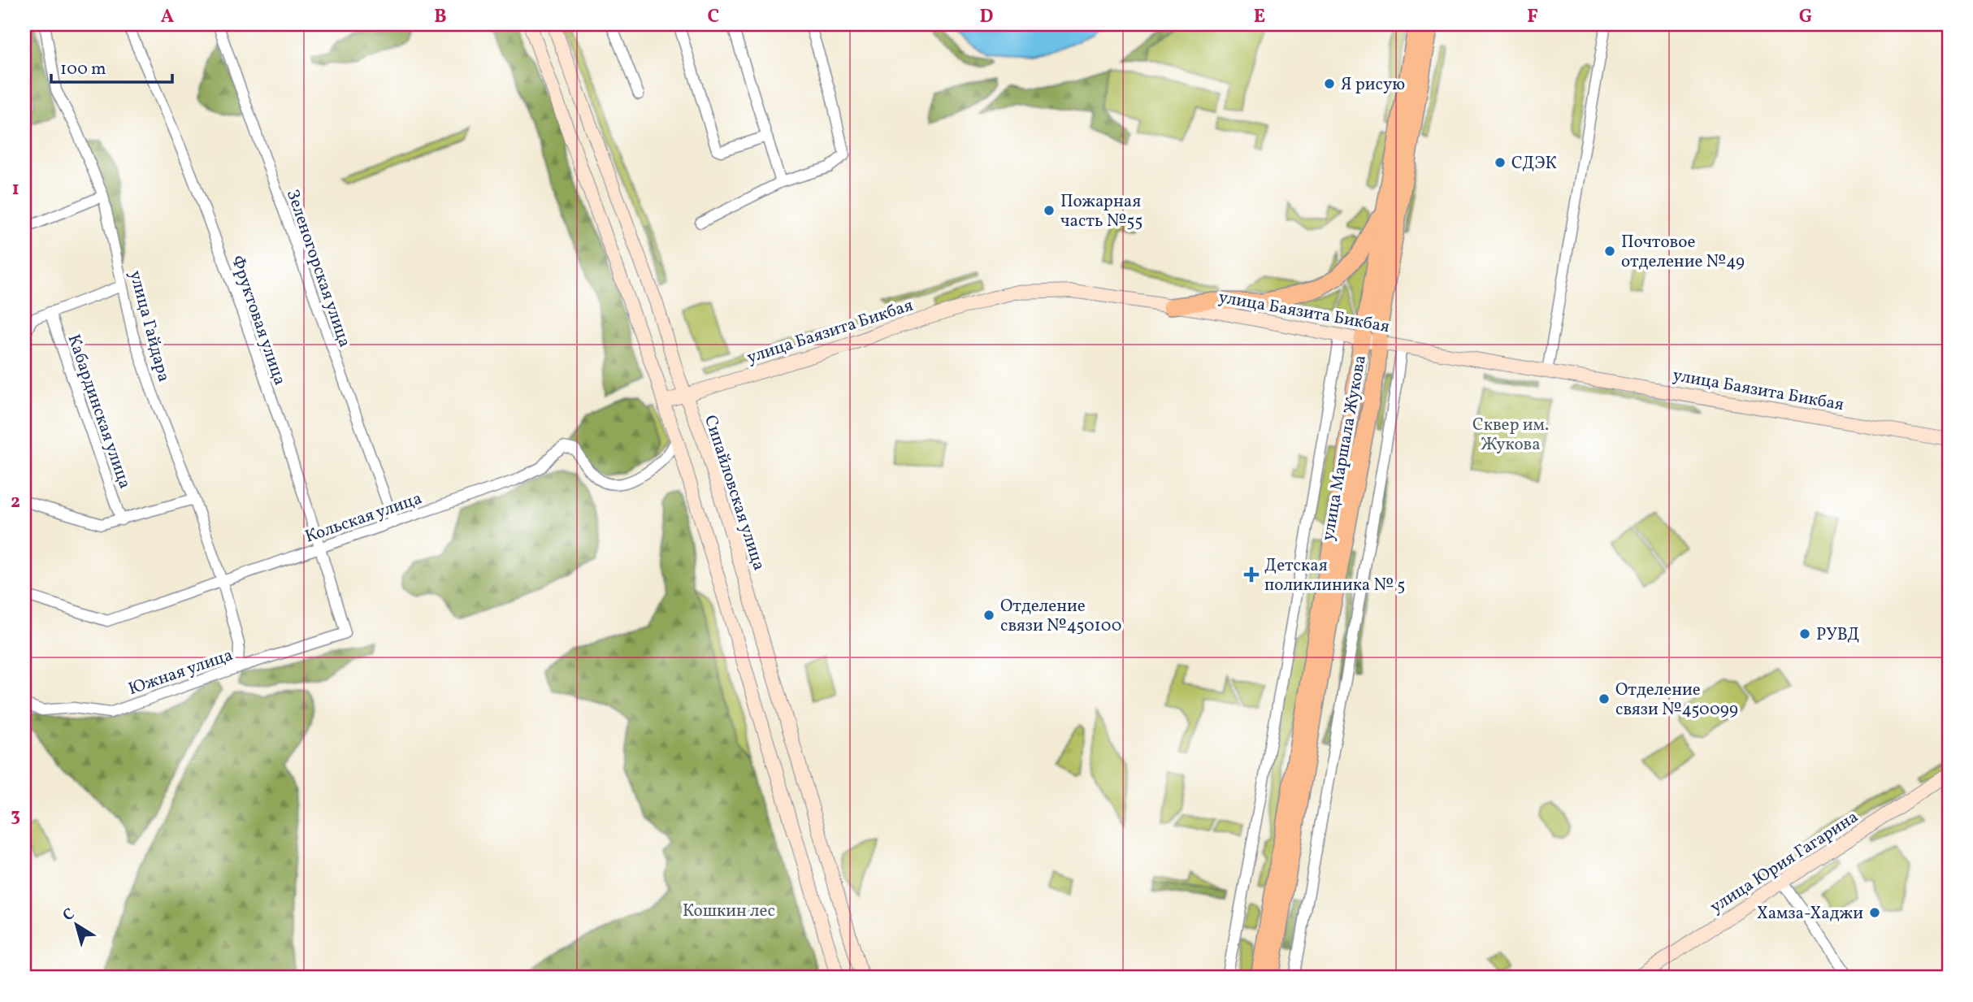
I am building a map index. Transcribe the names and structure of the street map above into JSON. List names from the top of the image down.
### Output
{
  "streets": {
    "main road": [
      "улица Баязита Бикбая",
      "улица Маршала Жукова",
      "Сипайловская улица",
      "улица Юрия Гагарина"
    ],
    "street": [
      "Зеленогорская улица",
      "Фруктовая улица",
      "улица Гайдара",
      "Кабардинская улица",
      "Кольская улица",
      "Южная улица"
    ]
  },
  "crossings": [
    ["Зеленогорская улица", "Кольская улица"],
    ["улица Баязита Бикбая", "улица Маршала Жукова"],
    ["улица Баязита Бикбая", "Сипайловская улица"],
    ["Фруктовая улица", "Кольская улица"],
    ["Фруктовая улица", "Южная улица"],
    ["улица Гайдара", "Кольская улица"],
    ["улица Гайдара", "Южная улица"]
  ],
  "parks": ["Сквер им. Жукова", "Кошкин лес"],
  "places": {
    "other": [
      "Я рисую",
      "СДЭК",
      "Пожарная часть №55",
      "Почтовое отделение №49",
      "Отделение связи №450100",
      "РУВД",
      "Отделение связи №450099",
      "Хамза-Хаджи"
    ],
    "health": ["Детская поликлиника № 5"]
  },
  "scale_bar": "100 m",
  "north": "top left",
  "grid": {
    "columns": [
      "A",
      "B",
      "C",
      "D",
      "E",
      "F",
      "G"
    ],
    "rows": ["1", "2", "3"]
  }
}
